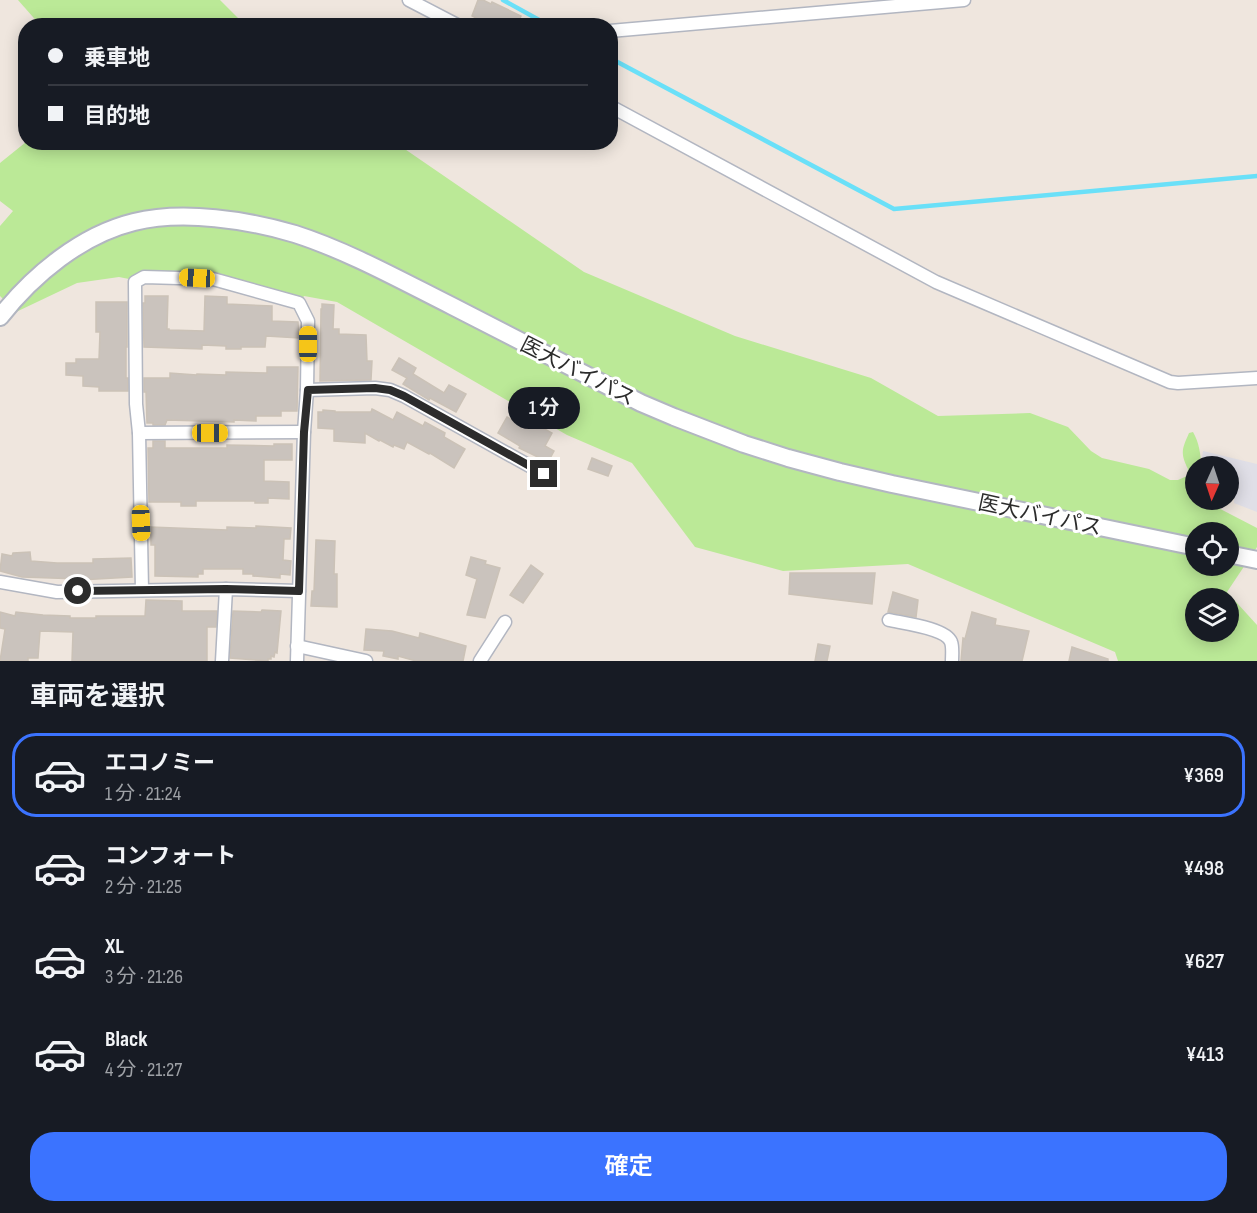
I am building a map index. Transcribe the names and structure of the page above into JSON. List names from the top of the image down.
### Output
{
  "streets": {
    "main road": ["医大バイパス"]
  },
  "north": "bottom",
  "page": {
    "banner": ["乗車地", "目的地"],
    "bubble": "1 分",
    "heading": "車両を選択",
    "list": [
      {
        "name": "エコノミー",
        "note": "1 分 · 21:24",
        "value": "¥369"
      },
      {
        "name": "コンフォート",
        "note": "2 分 · 21:25",
        "value": "¥498"
      },
      {
        "name": "XL",
        "note": "3 分 · 21:26",
        "value": "¥627"
      },
      {
        "name": "Black",
        "note": "4 分 · 21:27",
        "value": "¥413"
      }
    ],
    "buttons": "確定"
  }
}
